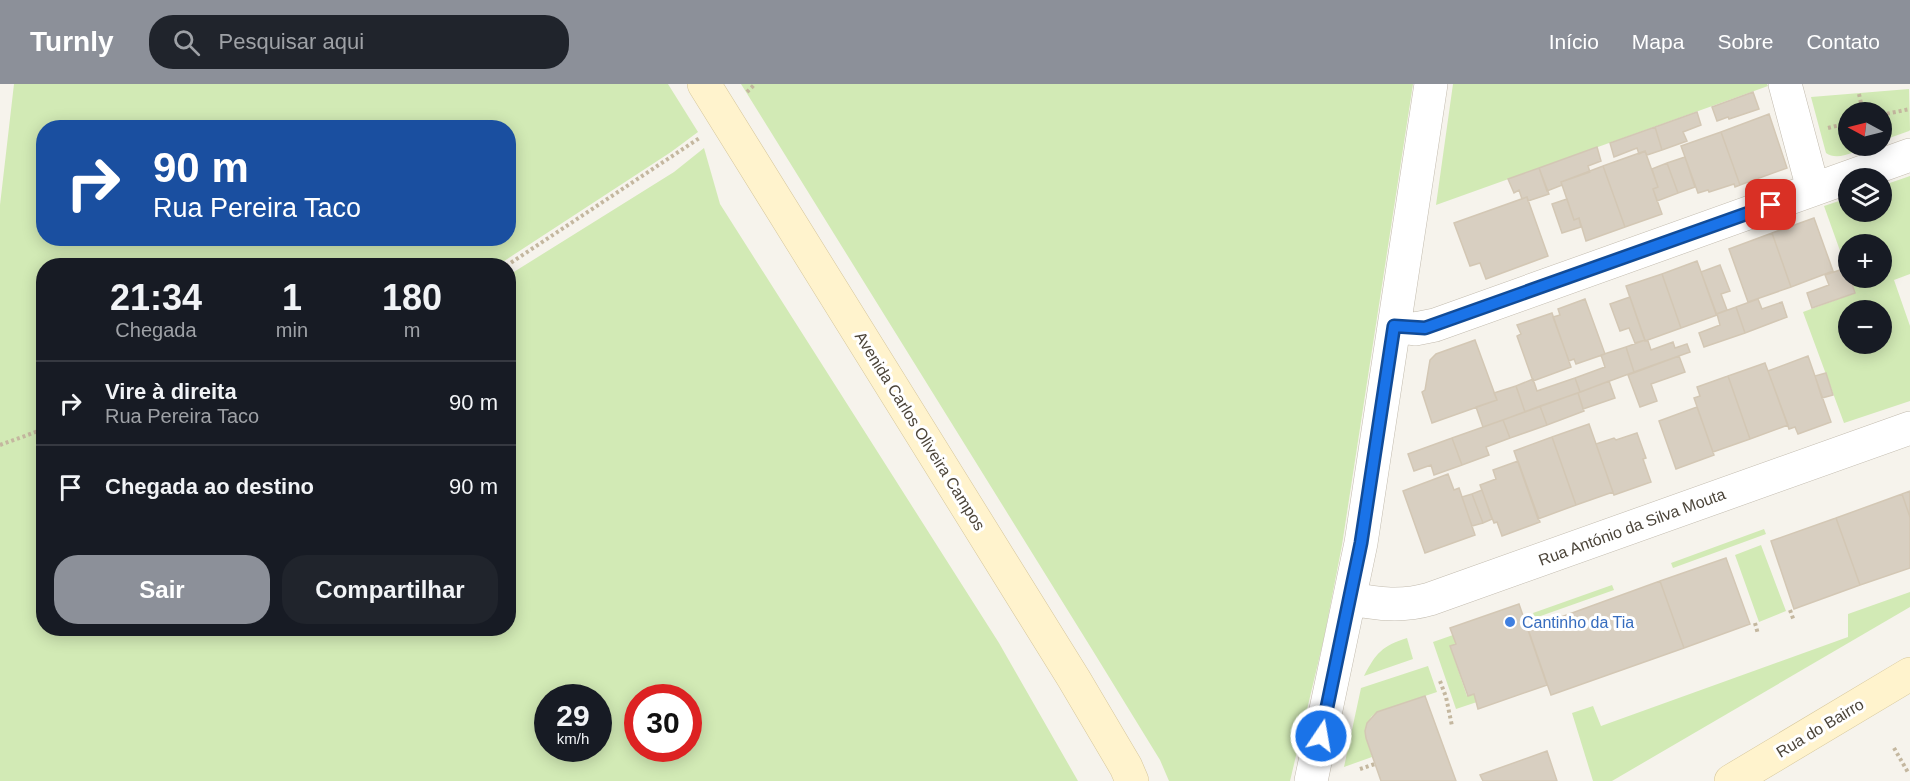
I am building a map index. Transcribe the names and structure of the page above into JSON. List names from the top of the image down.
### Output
{
  "streets": {
    "main road": ["Avenida Carlos Oliveira Campos", "Rua do Bairro"],
    "street": ["Rua António da Silva Mouta"]
  },
  "places": ["Cantinho da Tia"],
  "north": "left",
  "page": {
    "header": "Turnly",
    "search": "Pesquisar aqui",
    "nav": [
      "Início",
      "Mapa",
      "Sobre",
      "Contato"
    ],
    "map_buttons": ["+", "−"],
    "turn": ["90 m", "Rua Pereira Taco"],
    "eta": [
      "21:34",
      "Chegada",
      "1",
      "min",
      "180",
      "m"
    ],
    "list": [
      {
        "name": "Vire à direita",
        "note": "Rua Pereira Taco",
        "value": "90 m"
      },
      {
        "name": "Chegada ao destino",
        "value": "90 m"
      }
    ],
    "buttons": ["Sair", "Compartilhar"],
    "speed": "29 km/h",
    "limit": "30"
  }
}
